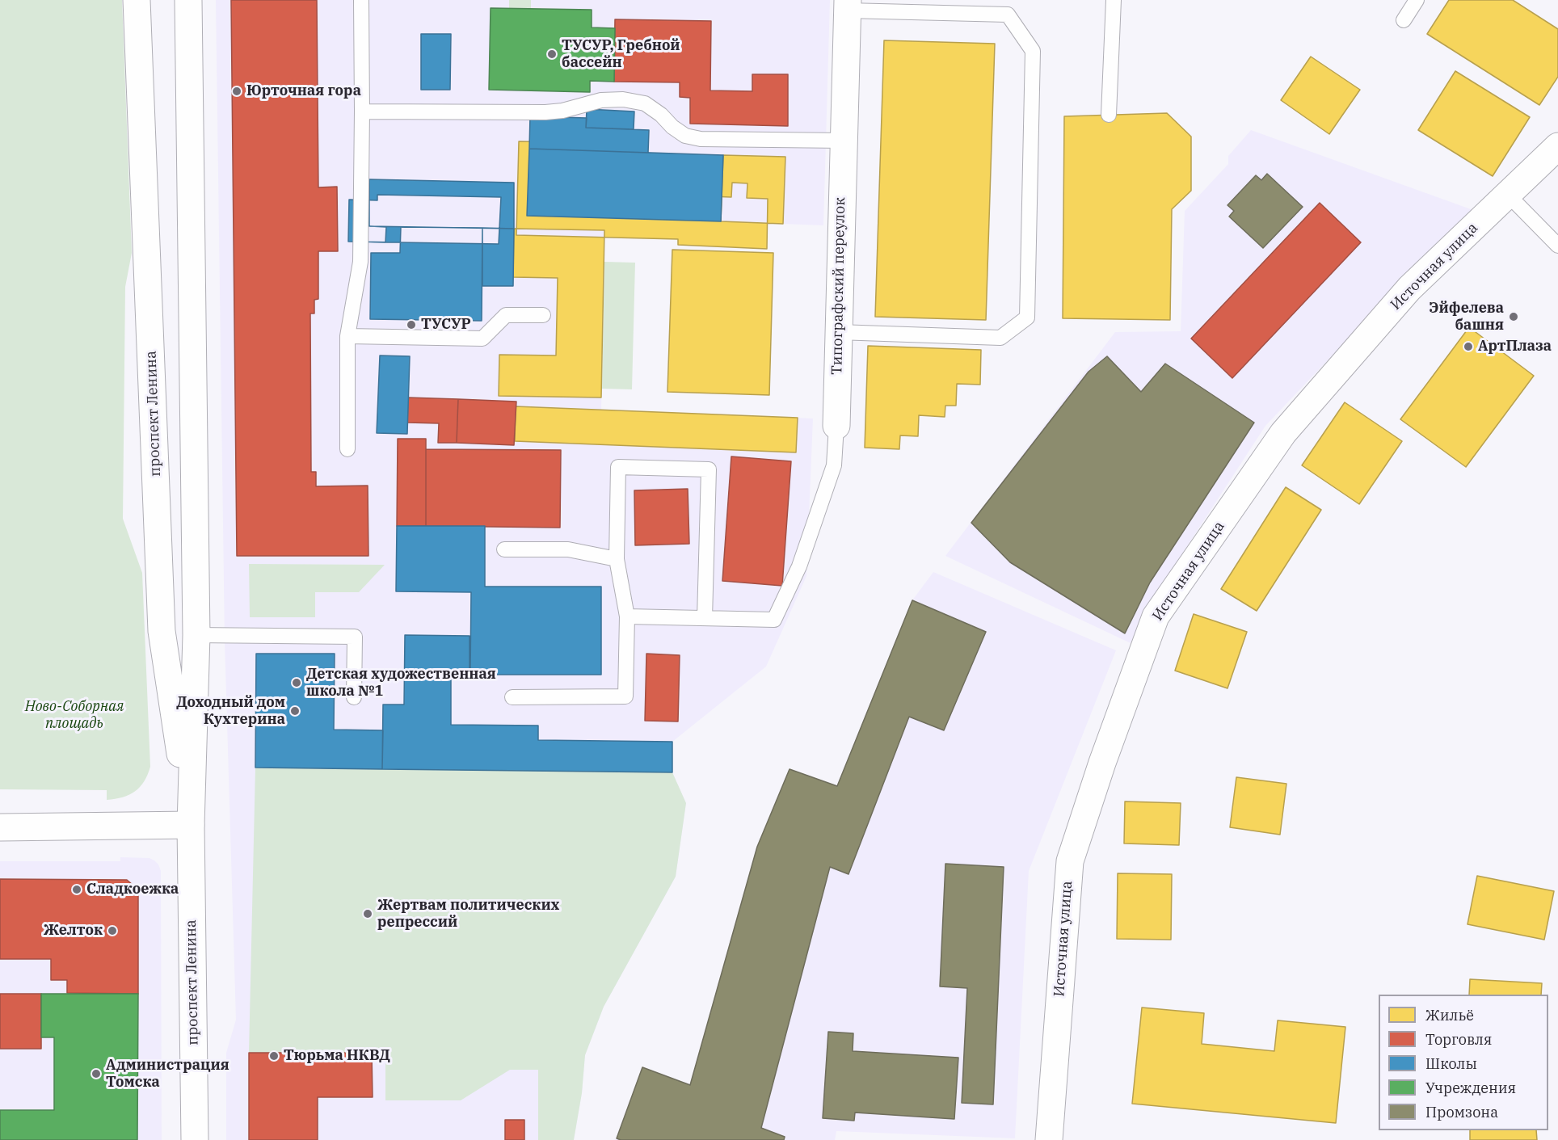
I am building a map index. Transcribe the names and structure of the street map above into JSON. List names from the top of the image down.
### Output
{
  "streets": {
    "main road": ["Источная улица", "Типографский переулок", "проспект Ленина"]
  },
  "parks": ["Ново-Соборная площадь"],
  "places": [
    "ТУСУР, Гребной бассейн",
    "Юрточная гора",
    "Эйфелева башня",
    "ТУСУР",
    "АртПлаза",
    "Детская художественная школа №1",
    "Доходный дом Кухтерина",
    "Сладкоежка",
    "Жертвам политических репрессий",
    "Желток",
    "Тюрьма НКВД",
    "Администрация Томска"
  ],
  "legend": [
    "Жильё",
    "Торговля",
    "Школы",
    "Учреждения",
    "Промзона"
  ]
}
